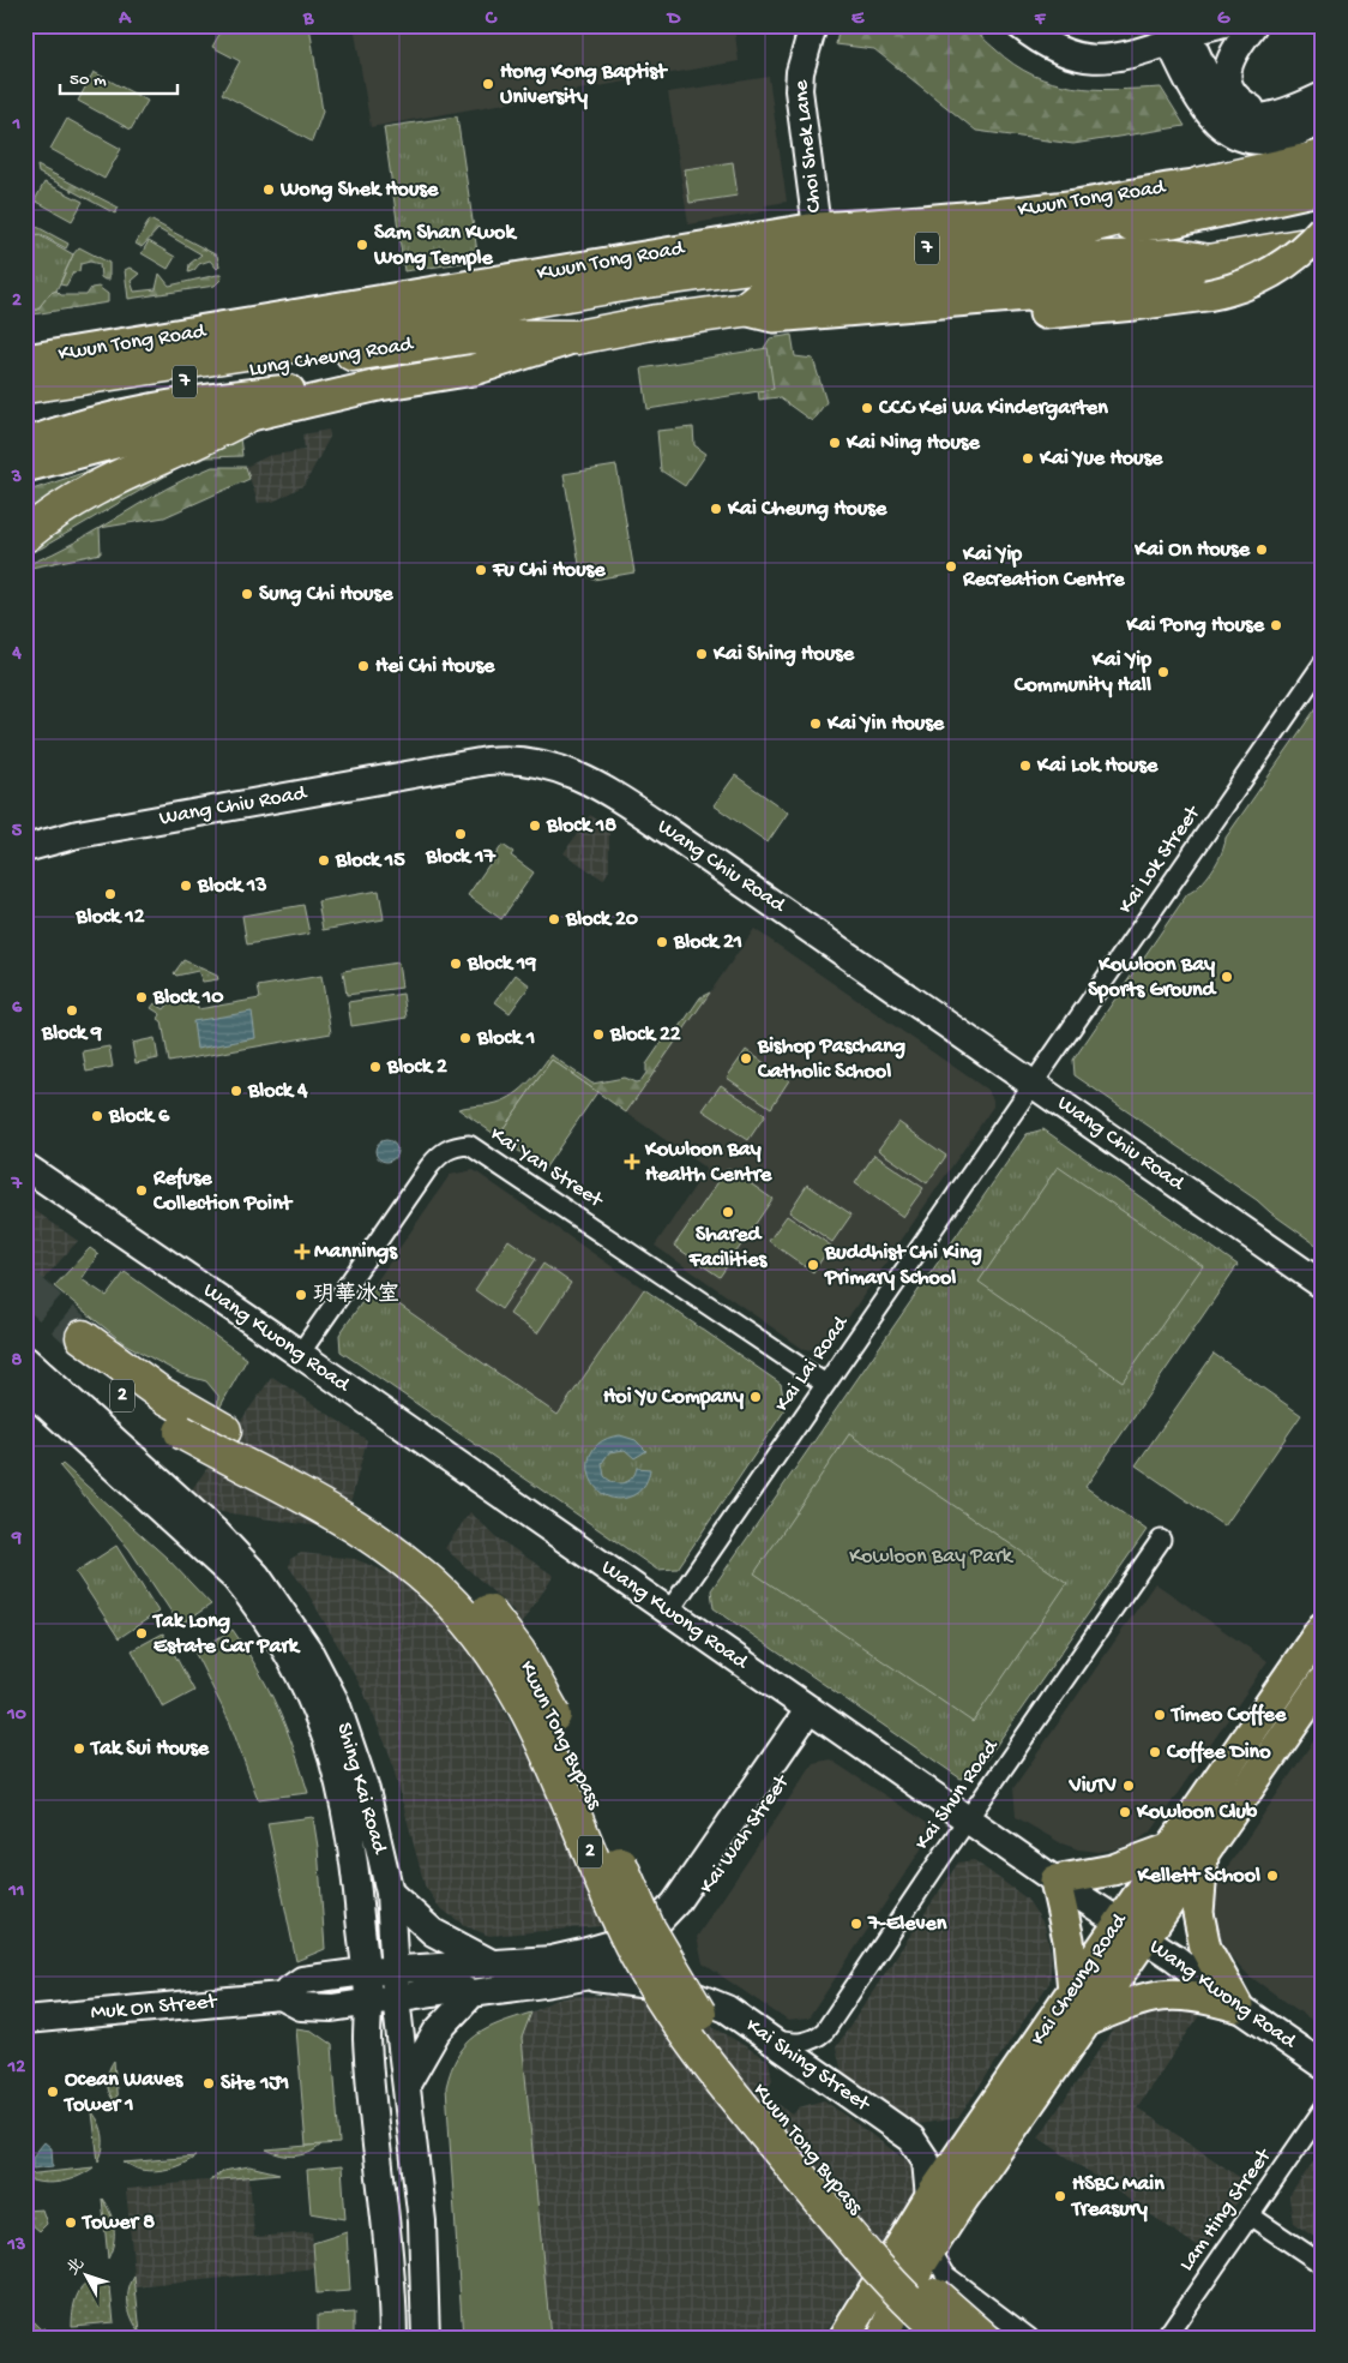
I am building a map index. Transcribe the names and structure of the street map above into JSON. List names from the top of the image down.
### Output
{
  "streets": {
    "highway": [
      "Kwun Tong Road",
      "7",
      "Lung Cheung Road",
      "2",
      "Kwun Tong Bypass"
    ],
    "main road": [
      "Choi Shek Lane",
      "Wang Chiu Road",
      "Wang Kwong Road",
      "Shing Kai Road",
      "Kai Wah Street",
      "Kai Cheung Road",
      "Muk On Street",
      "Kai Shing Street"
    ],
    "street": [
      "Kai Lok Street",
      "Kai Yan Street",
      "Kai Lai Road",
      "Kai Shun Road",
      "Lam Hing Street"
    ]
  },
  "crossings": [
    ["Choi Shek Lane", "Kwun Tong Road"],
    ["Kwun Tong Road", "Lung Cheung Road"],
    ["7", "Lung Cheung Road"],
    ["Wang Chiu Road", "Kai Lok Street"],
    ["Wang Chiu Road", "Kai Lai Road"],
    ["Kai Lok Street", "Kai Lai Road"],
    ["Kai Yan Street", "Wang Kwong Road"],
    ["Kai Yan Street", "Kai Lai Road"],
    ["Wang Kwong Road", "Kai Lai Road"],
    ["Wang Kwong Road", "Kai Shun Road"],
    ["Wang Kwong Road", "Kai Wah Street"],
    ["Wang Kwong Road", "Kai Cheung Road"],
    ["Shing Kai Road", "Muk On Street"],
    ["Kai Shun Road", "Kai Shing Street"],
    ["Kai Wah Street", "Kai Shing Street"],
    ["Kai Cheung Road", "Kai Shing Street"]
  ],
  "parks": ["Kowloon Bay Park"],
  "places": {
    "other": [
      "Hong Kong Baptist University",
      "Wong Shek House",
      "Sam Shan Kwok Wong Temple",
      "CCC Kei Wa Kindergarten",
      "Kai Ning House",
      "Kai Yue House",
      "Kai Cheung House",
      "Kai On House",
      "Kai Yip Recreation Centre",
      "Fu Chi House",
      "Sung Chi House",
      "Kai Pong House",
      "Kai Shing House",
      "Hei Chi House",
      "Kai Yip Community Hall",
      "Kai Yin House",
      "Kai Lok House",
      "Block 18",
      "Block 17",
      "Block 15",
      "Block 13",
      "Block 12",
      "Block 20",
      "Block 21",
      "Block 19",
      "Kowloon Bay Sports Ground",
      "Block 10",
      "Block 9",
      "Block 22",
      "Block 1",
      "Bishop Paschang Catholic School",
      "Block 2",
      "Block 4",
      "Block 6",
      "Refuse Collection Point",
      "Shared Facilities",
      "Buddhist Chi King Primary School",
      "玥華冰室",
      "Hoi Yu Company",
      "Tak Long Estate Car Park",
      "Timeo Coffee",
      "Tak Sui House",
      "Coffee Dino",
      "ViuTV",
      "Kowloon Club",
      "Kellett School",
      "7-Eleven",
      "Site 1J1",
      "Ocean Waves Tower 1",
      "HSBC Main Treasury",
      "Tower 8"
    ],
    "health": ["Kowloon Bay Health Centre", "Mannings"]
  },
  "scale_bar": "50 m",
  "north": "top left",
  "grid": {
    "columns": [
      "A",
      "B",
      "C",
      "D",
      "E",
      "F",
      "G"
    ],
    "rows": [
      "1",
      "2",
      "3",
      "4",
      "5",
      "6",
      "7",
      "8",
      "9",
      "10",
      "11",
      "12",
      "13"
    ]
  }
}
